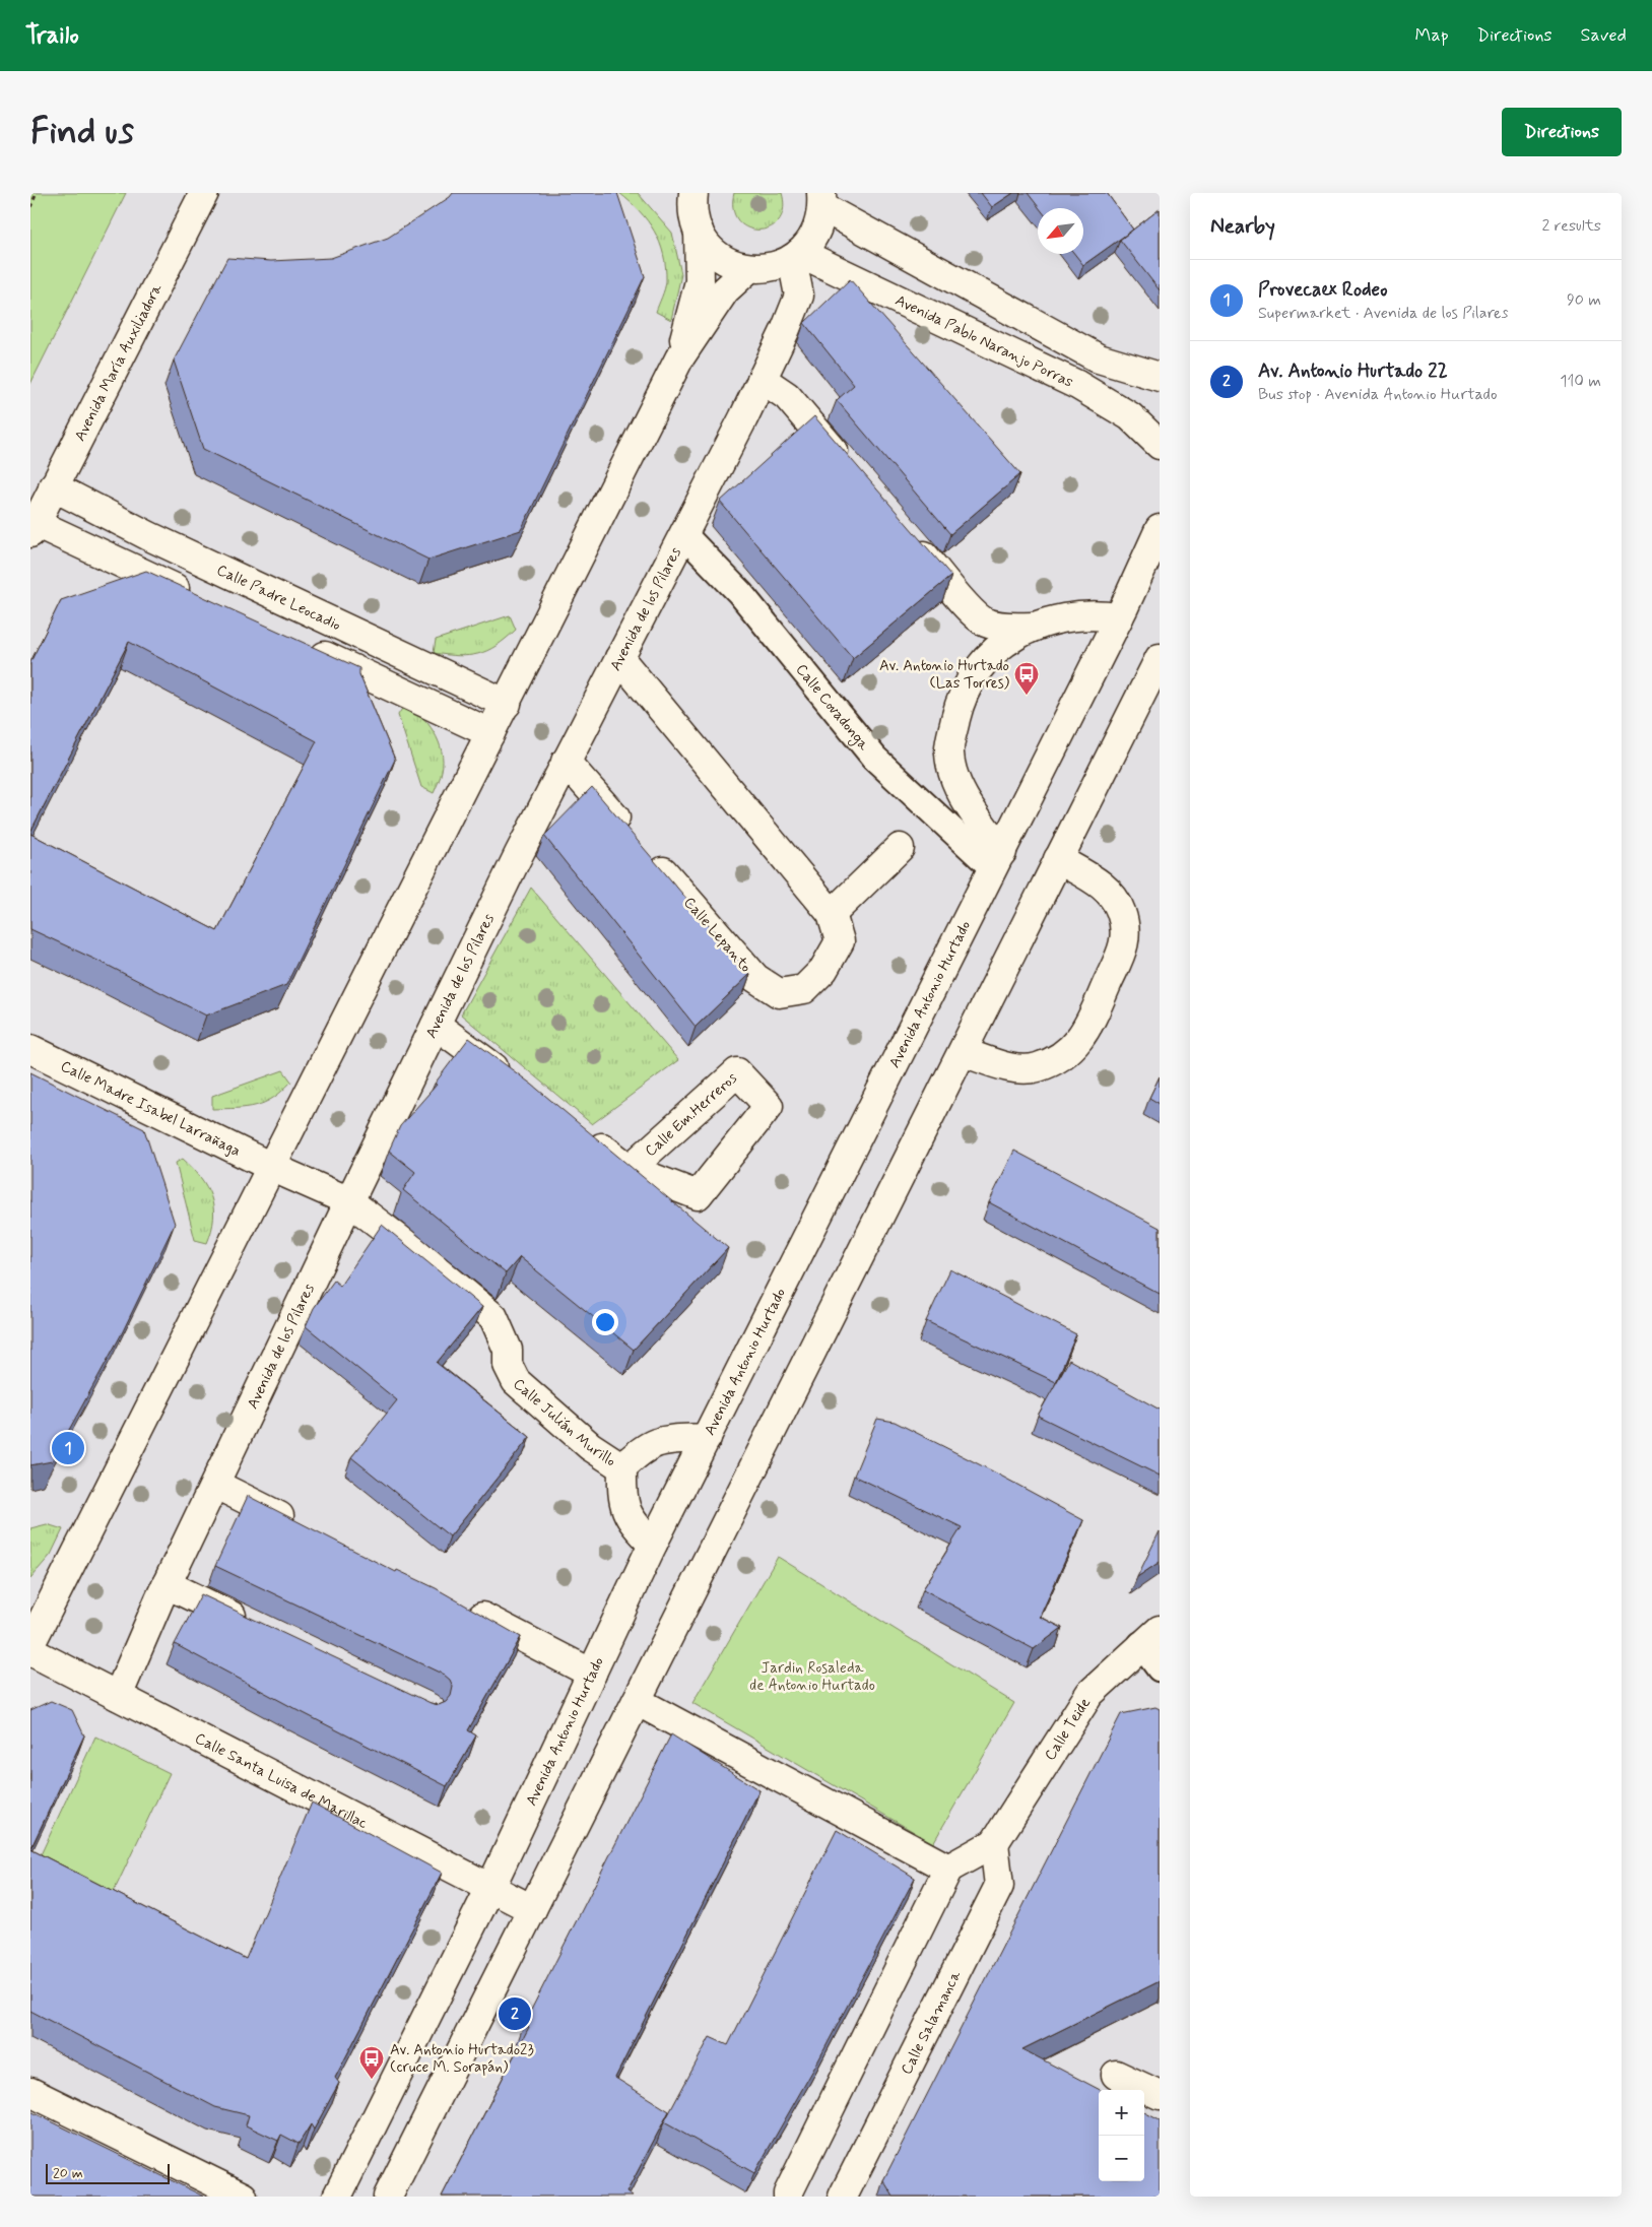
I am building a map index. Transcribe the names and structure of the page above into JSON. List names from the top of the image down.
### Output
{
  "streets": {
    "street": [
      "Avenida Pablo Naranjo Porras",
      "Avenida María Auxiliadora",
      "Calle Padre Leocadio",
      "Avenida de los Pilares",
      "Calle Covadonga",
      "Calle Lepanto",
      "Avenida Antonio Hurtado",
      "Calle Madre Isabel Larrañaga",
      "Calle Em.Herreros",
      "Calle Julián Murillo",
      "Calle Teide",
      "Calle Santa Luisa de Marillac",
      "Calle Salamanca"
    ]
  },
  "crossings": [
    ["Avenida Pablo Naranjo Porras", "Avenida de los Pilares"],
    ["Avenida María Auxiliadora", "Calle Padre Leocadio"],
    ["Avenida de los Pilares", "Calle Covadonga"],
    ["Avenida de los Pilares", "Calle Lepanto"],
    ["Avenida de los Pilares", "Calle Madre Isabel Larrañaga"],
    ["Avenida de los Pilares", "Calle Julián Murillo"],
    ["Avenida de los Pilares", "Calle Santa Luisa de Marillac"],
    ["Calle Covadonga", "Avenida Antonio Hurtado"],
    ["Avenida Antonio Hurtado", "Calle Santa Luisa de Marillac"],
    ["Calle Madre Isabel Larrañaga", "Calle Julián Murillo"],
    ["Calle Teide", "Calle Salamanca"]
  ],
  "parks": ["Jardin Rosaleda de Antonio Hurtado"],
  "places": {
    "bus stop": ["Av. Antonio Hurtado (Las Torres)", "Av. Antonio Hurtado23 (cruce M. Sorapán)"]
  },
  "scale_bar": "20 m",
  "north": "bottom left",
  "page": {
    "header": "Trailo",
    "nav": ["Map", "Directions", "Saved"],
    "buttons": "Directions",
    "title": "Find us",
    "heading": ["Nearby", "2 results"],
    "list": [
      {
        "mark": "1",
        "name": "Provecaex Rodeo",
        "note": "Supermarket · Avenida de los Pilares",
        "value": "90 m"
      },
      {
        "mark": "2",
        "name": "Av. Antonio Hurtado 22",
        "note": "Bus stop · Avenida Antonio Hurtado",
        "value": "110 m"
      }
    ],
    "pins": ["1", "2"],
    "map_buttons": ["+", "−"],
    "scale": "20 m"
  }
}
